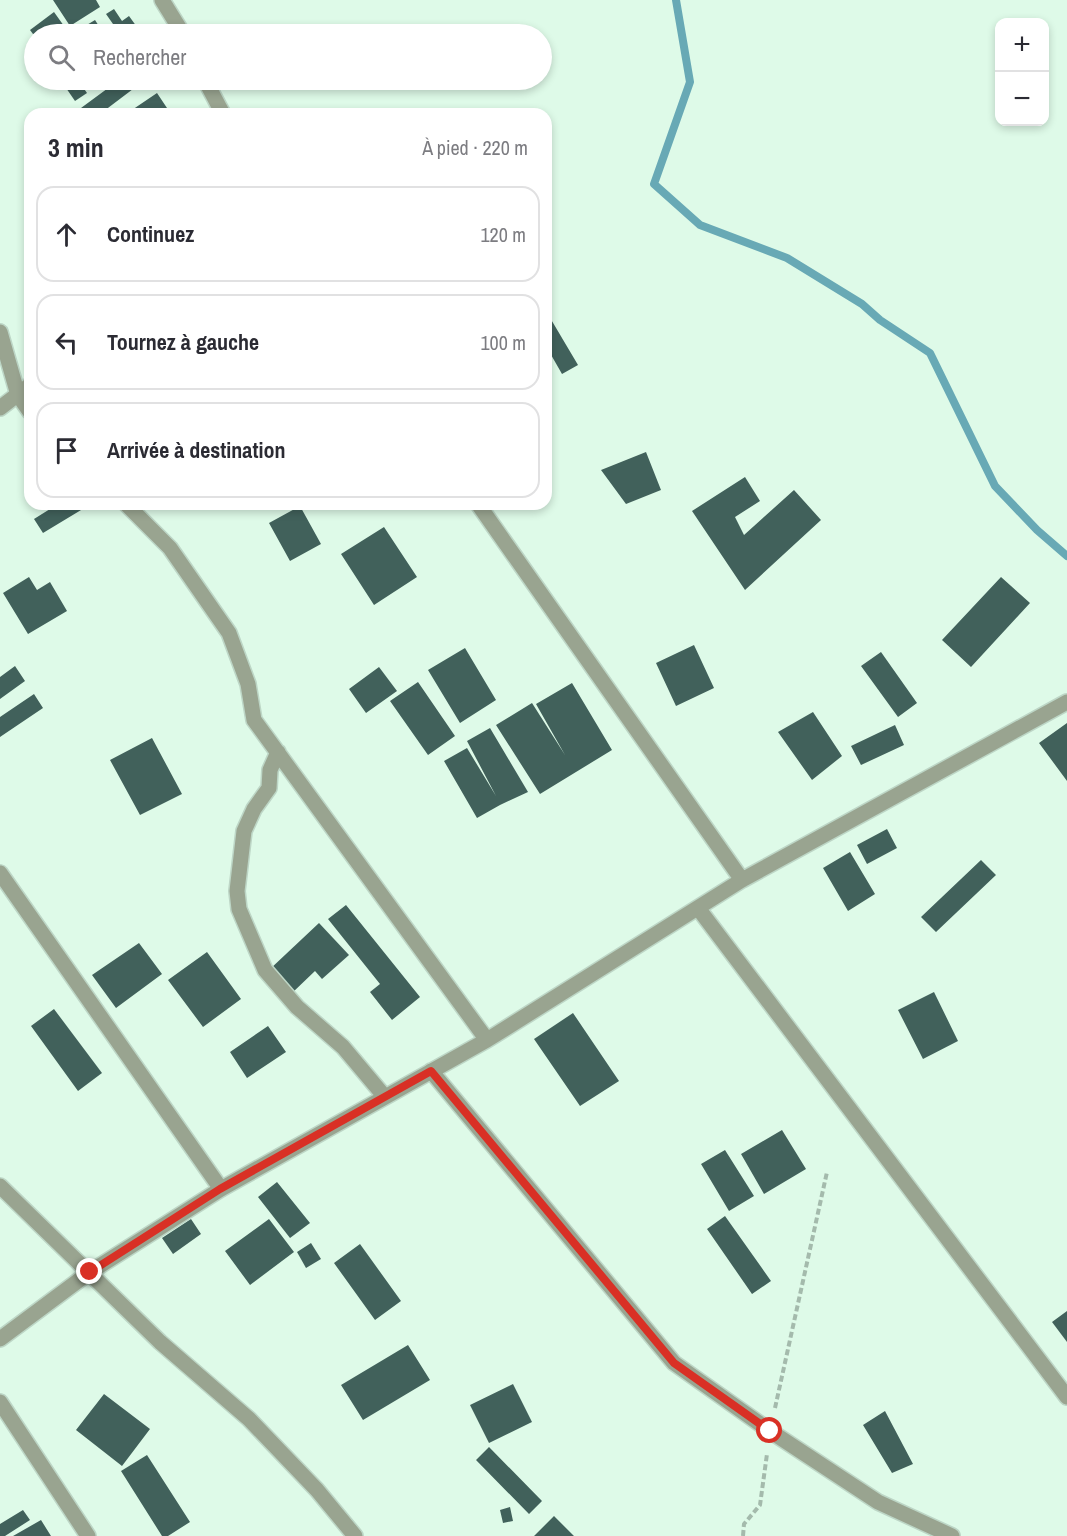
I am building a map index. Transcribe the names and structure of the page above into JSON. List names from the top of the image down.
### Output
{
  "page": {
    "map_buttons": ["+", "−"],
    "search": "Rechercher",
    "heading": ["3 min", "À pied · 220 m"],
    "list": [
      ["Continuez", "120 m"],
      ["Tournez à gauche", "100 m"],
      "Arrivée à destination"
    ]
  }
}
